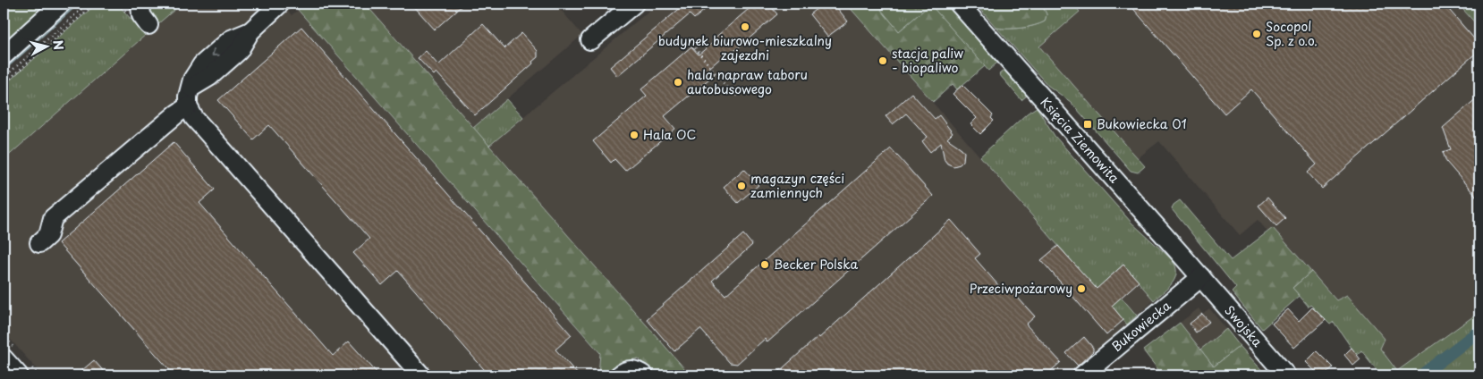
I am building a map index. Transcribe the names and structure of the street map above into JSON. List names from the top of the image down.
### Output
{
  "streets": {
    "street": ["Księcia Ziemowita", "Bukowiecka", "Swojska"]
  },
  "crossings": [
    ["Księcia Ziemowita", "Bukowiecka"],
    ["Księcia Ziemowita", "Swojska"],
    ["Bukowiecka", "Swojska"]
  ],
  "places": {
    "other": [
      "budynek biurowo-mieszkalny zajezdni",
      "Socopol Sp. z o.o.",
      "stacja paliw - biopaliwo",
      "hala napraw taboru autobusowego",
      "Hala OC",
      "magazyn części zamiennych",
      "Becker Polska",
      "Przeciwpożarowy"
    ],
    "transit": ["Bukowiecka 01"]
  },
  "north": "right"
}
